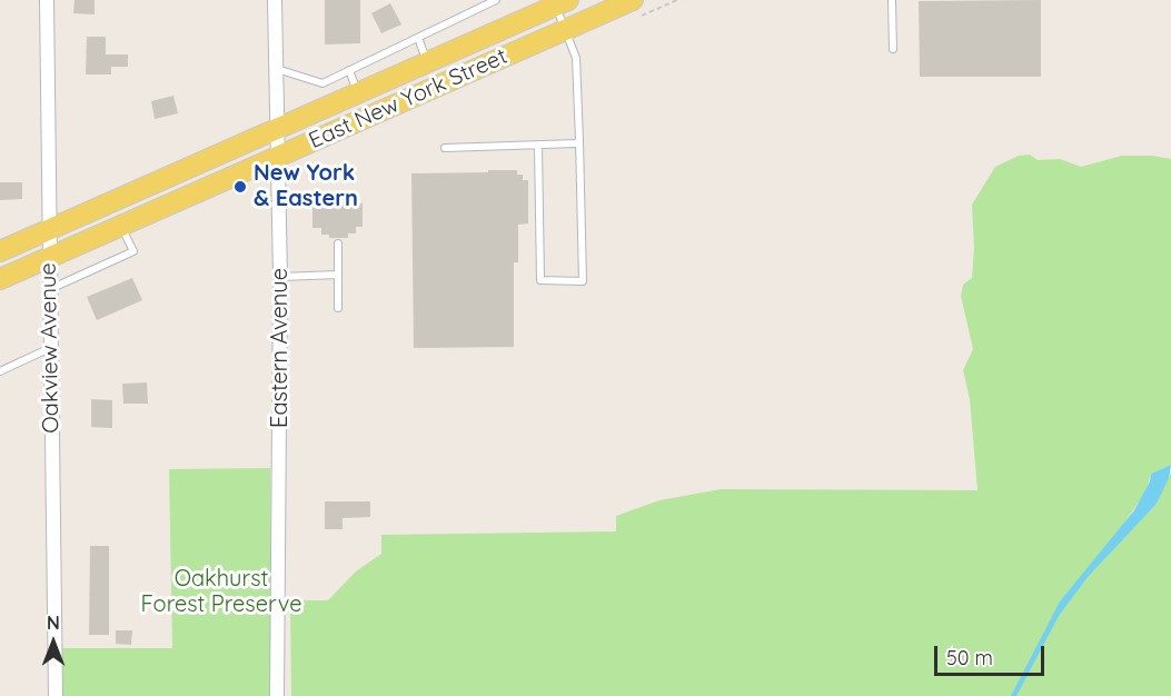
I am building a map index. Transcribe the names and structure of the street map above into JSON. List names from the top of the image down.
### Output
{
  "streets": {
    "main road": ["East New York Street"],
    "street": ["Oakview Avenue", "Eastern Avenue"]
  },
  "crossings": [
    ["East New York Street", "Oakview Avenue"],
    ["East New York Street", "Eastern Avenue"]
  ],
  "parks": ["Oakhurst Forest Preserve"],
  "places": ["New York & Eastern"],
  "scale_bar": "50 m",
  "north": "top"
}
